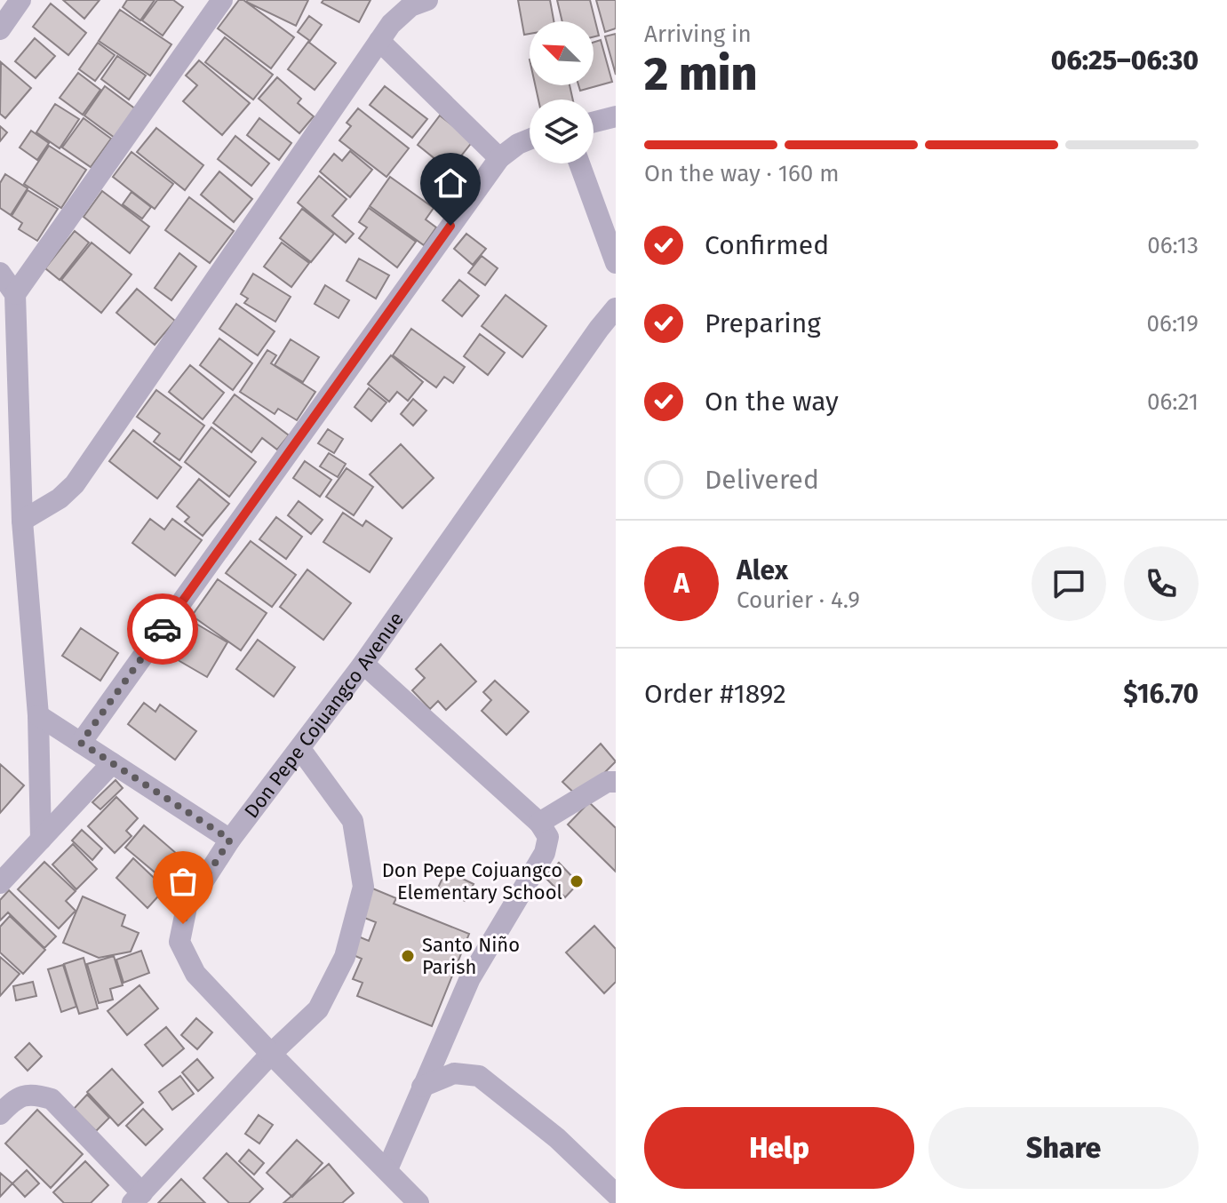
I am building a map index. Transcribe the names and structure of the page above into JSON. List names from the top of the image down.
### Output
{
  "streets": {
    "street": ["Don Pepe Cojuangco Avenue"]
  },
  "places": ["Don Pepe Cojuangco Elementary School", "Santo Niño Parish"],
  "north": "top left",
  "page": {
    "heading": ["2 min", "Arriving in", "06:25–06:30"],
    "panel": [
      "Alex",
      "Courier · 4.9",
      "Order #1892",
      "$16.70"
    ],
    "bar": "On the way · 160 m",
    "list": [
      ["Confirmed", "06:13"],
      ["Preparing", "06:19"],
      ["On the way", "06:21"],
      "Delivered"
    ],
    "round": "A",
    "buttons": ["Help", "Share"]
  }
}
